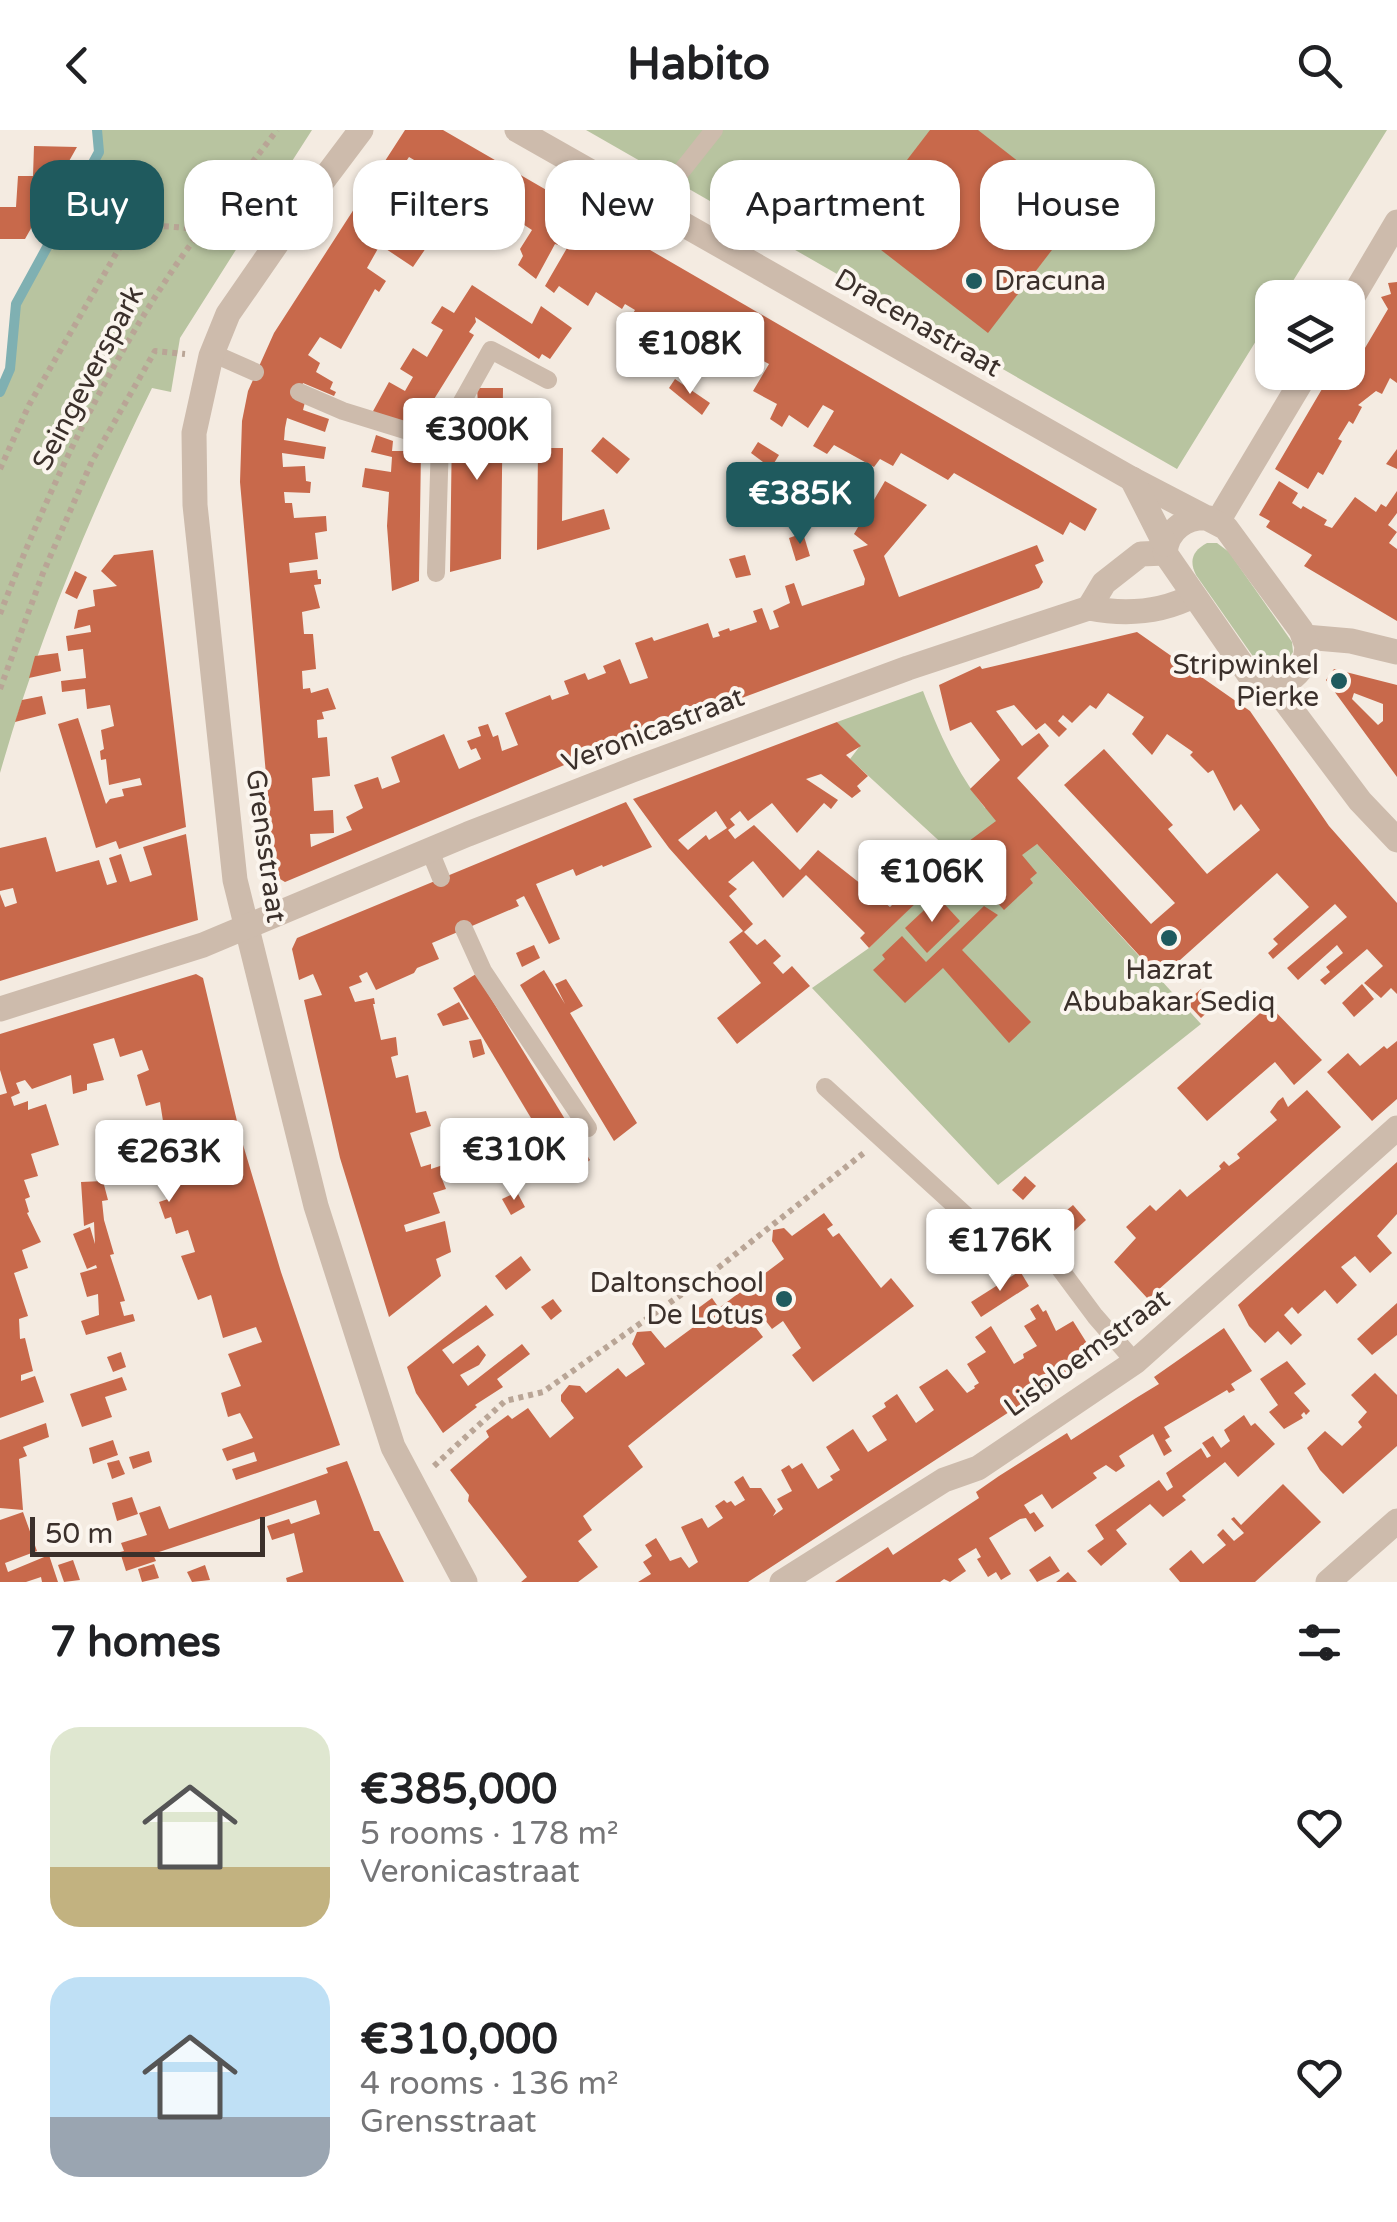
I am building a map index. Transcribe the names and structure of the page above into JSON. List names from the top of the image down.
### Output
{
  "streets": {
    "street": [
      "Dracenastraat",
      "Veronicastraat",
      "Grensstraat",
      "Lisbloemstraat"
    ],
    "path": ["Seingeverspark"]
  },
  "crossings": [
    ["Veronicastraat", "Grensstraat"]
  ],
  "places": [
    "Dracuna",
    "Stripwinkel Pierke",
    "Hazrat Abubakar Sediq",
    "Daltonschool De Lotus"
  ],
  "scale_bar": "50 m",
  "page": {
    "header": "Habito",
    "chip": [
      "Buy",
      "Rent",
      "Filters",
      "New",
      "Apartment",
      "House"
    ],
    "price": [
      "€108K",
      "€300K",
      "€385K",
      "€106K",
      "€310K",
      "€263K",
      "€176K"
    ],
    "scale": "50 m",
    "heading": "7 homes",
    "list": [
      {
        "name": "€385,000",
        "note": "5 rooms · 178 m² · Veronicastraat"
      },
      {
        "name": "€310,000",
        "note": "4 rooms · 136 m² · Grensstraat"
      }
    ]
  }
}
